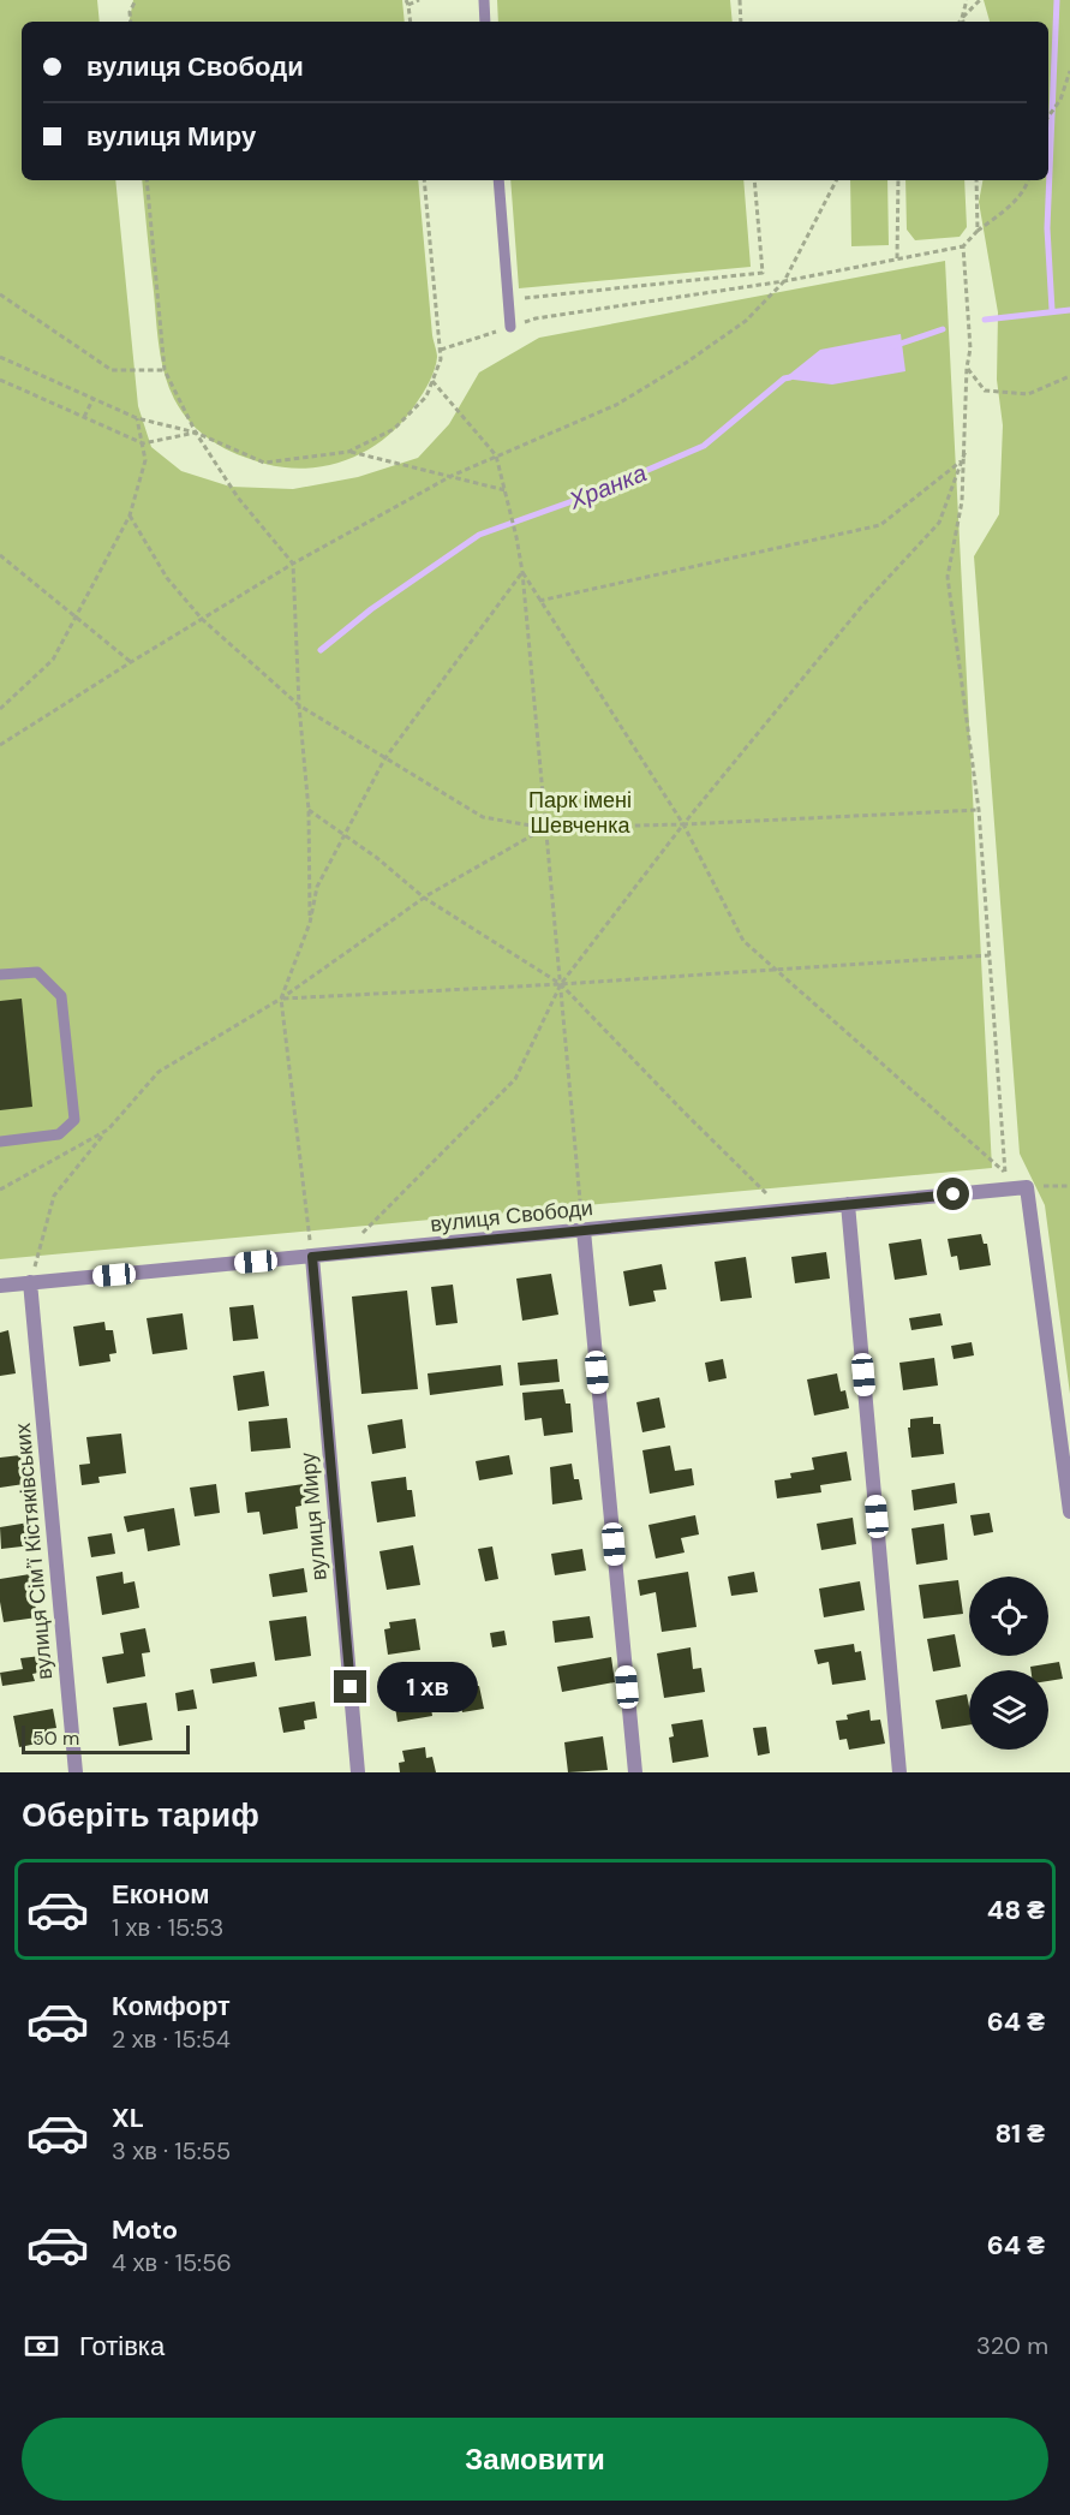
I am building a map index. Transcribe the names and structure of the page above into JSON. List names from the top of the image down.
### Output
{
  "streets": {
    "street": ["вулиця Свободи", "вулиця Миру", "вулиця Сімʼї Кістяківських"]
  },
  "crossings": [
    ["вулиця Свободи", "вулиця Миру"],
    ["вулиця Свободи", "вулиця Сімʼї Кістяківських"]
  ],
  "water": ["Хранка"],
  "parks": ["Парк імені Шевченка"],
  "scale_bar": "50 m",
  "page": {
    "banner": ["вулиця Свободи", "вулиця Миру"],
    "bubble": "1 хв",
    "scale": "50 m",
    "heading": "Оберіть тариф",
    "list": [
      {
        "name": "Економ",
        "note": "1 хв · 15:53",
        "value": "48 ₴"
      },
      {
        "name": "Комфорт",
        "note": "2 хв · 15:54",
        "value": "64 ₴"
      },
      {
        "name": "XL",
        "note": "3 хв · 15:55",
        "value": "81 ₴"
      },
      {
        "name": "Moto",
        "note": "4 хв · 15:56",
        "value": "64 ₴"
      }
    ],
    "pay": ["Готівка", "320 m"],
    "buttons": "Замовити"
  }
}
